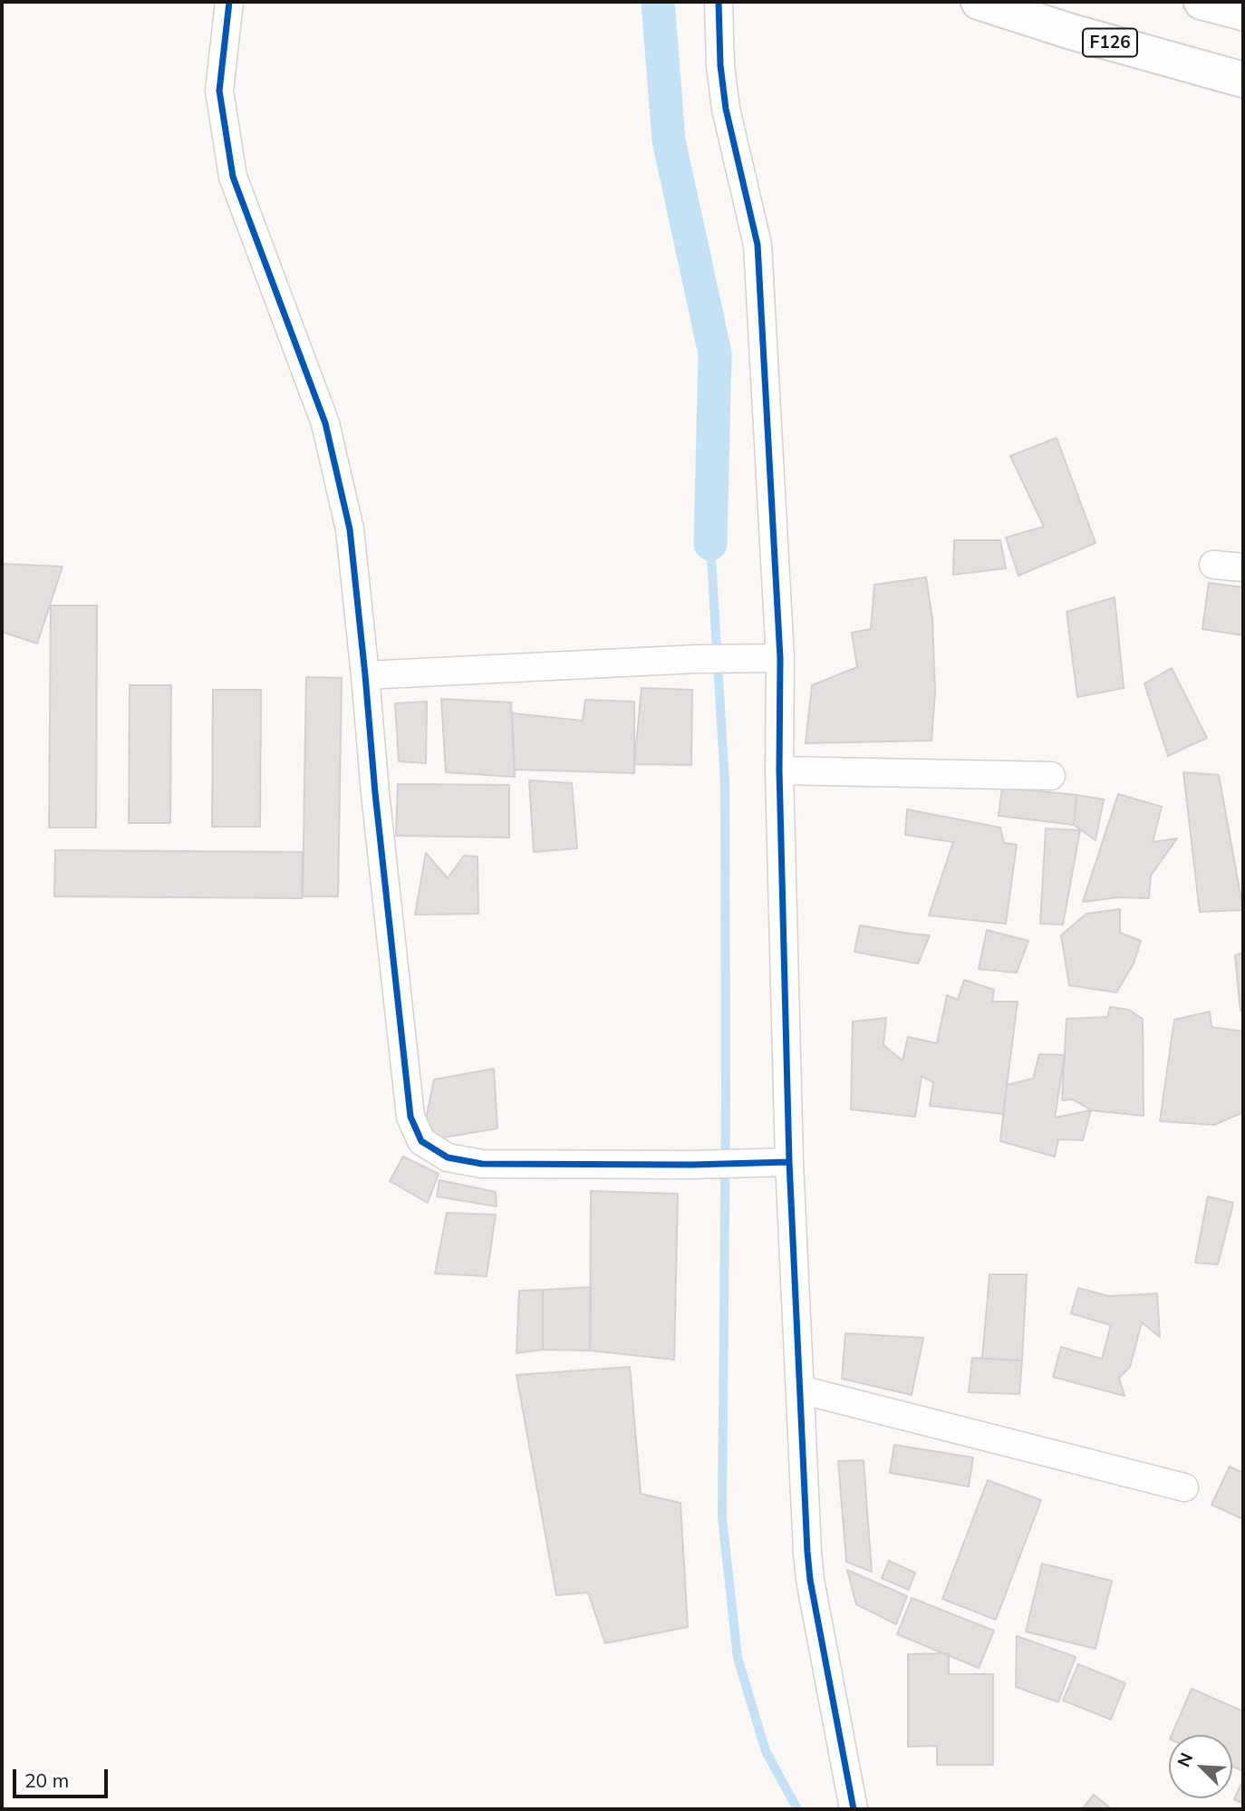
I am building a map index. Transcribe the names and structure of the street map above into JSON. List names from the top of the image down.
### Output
{
  "streets": {
    "main road": ["F126"]
  },
  "scale_bar": "20 m",
  "north": "top left"
}
